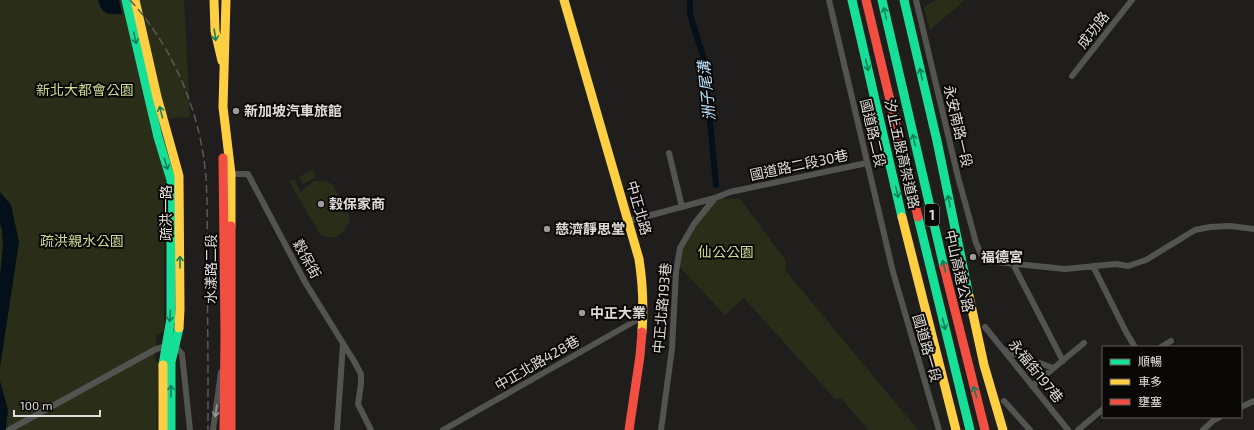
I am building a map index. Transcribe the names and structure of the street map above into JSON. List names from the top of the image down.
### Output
{
  "streets": {
    "main road": [
      "汐止五股高架道路",
      "中正北路",
      "疏洪一路",
      "1",
      "水漾路二段",
      "中山高速公路"
    ],
    "street": [
      "成功路",
      "永安南路一段",
      "國道路二段",
      "國道路二段30巷",
      "穀保街",
      "中正北路193巷",
      "國道路一段",
      "中正北路428巷",
      "永福街197巷"
    ]
  },
  "crossings": [
    ["國道路二段", "國道路二段30巷"],
    ["國道路二段", "國道路一段"],
    ["國道路二段30巷", "中正北路"],
    ["國道路二段30巷", "中正北路193巷"],
    ["中正北路", "中正北路428巷"],
    ["穀保街", "水漾路二段"]
  ],
  "water": ["洲子尾溝"],
  "parks": ["新北大都會公園", "疏洪親水公園", "仙公公園"],
  "places": [
    "新加坡汽車旅館",
    "穀保家商",
    "慈濟靜思堂",
    "福德宮",
    "中正大業"
  ],
  "legend": ["順暢", "車多", "壅塞"],
  "scale_bar": "100 m"
}
